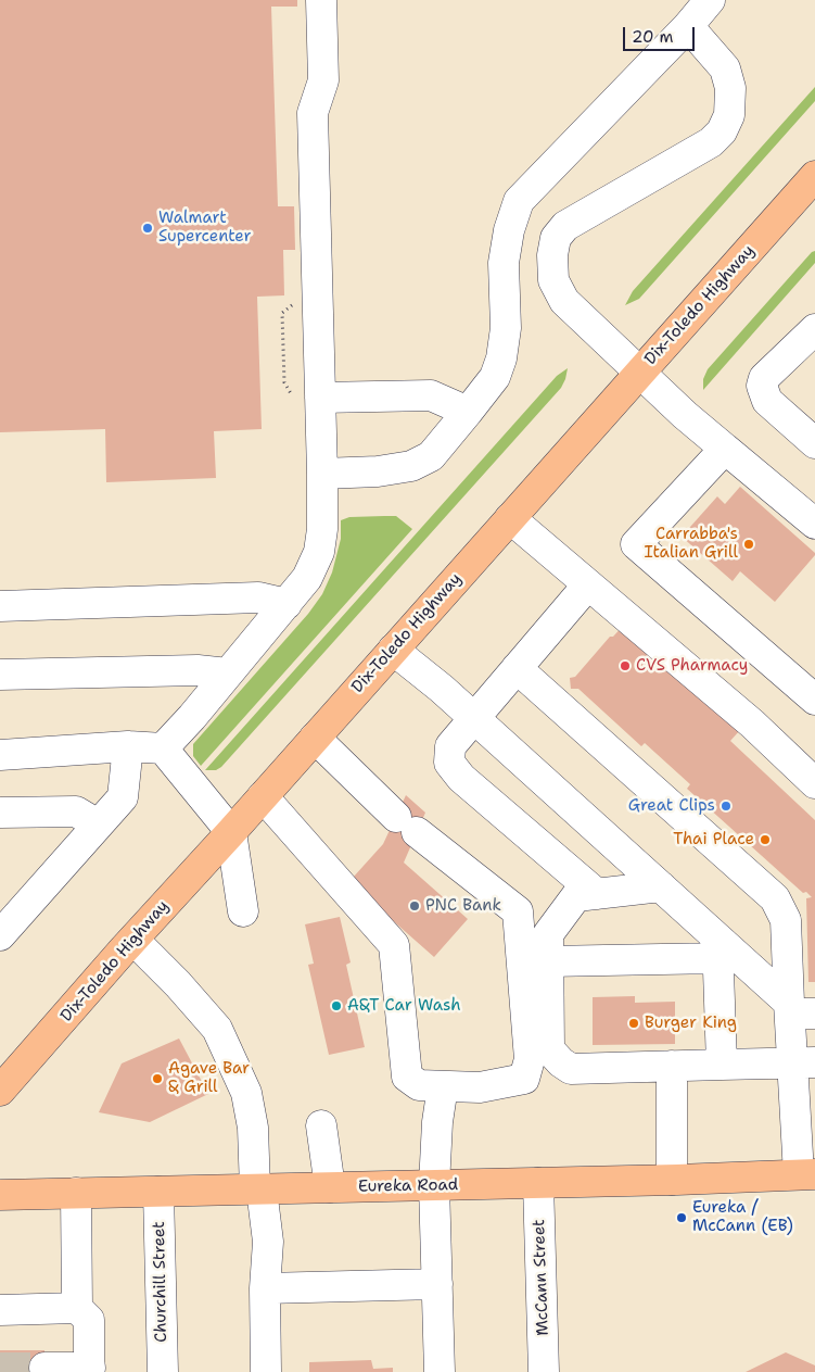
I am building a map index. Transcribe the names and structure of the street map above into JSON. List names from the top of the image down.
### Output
{
  "streets": {
    "main road": ["Dix-Toledo Highway", "Eureka Road"],
    "street": ["McCann Street", "Churchill Street"]
  },
  "crossings": [
    ["Eureka Road", "McCann Street"],
    ["Eureka Road", "Churchill Street"]
  ],
  "places": [
    "Walmart Supercenter",
    "Carrabba's Italian Grill",
    "CVS Pharmacy",
    "Great Clips",
    "Thai Place",
    "PNC Bank",
    "A&T Car Wash",
    "Burger King",
    "Agave Bar & Grill",
    "Eureka / McCann (EB)"
  ],
  "scale_bar": "20 m"
}
